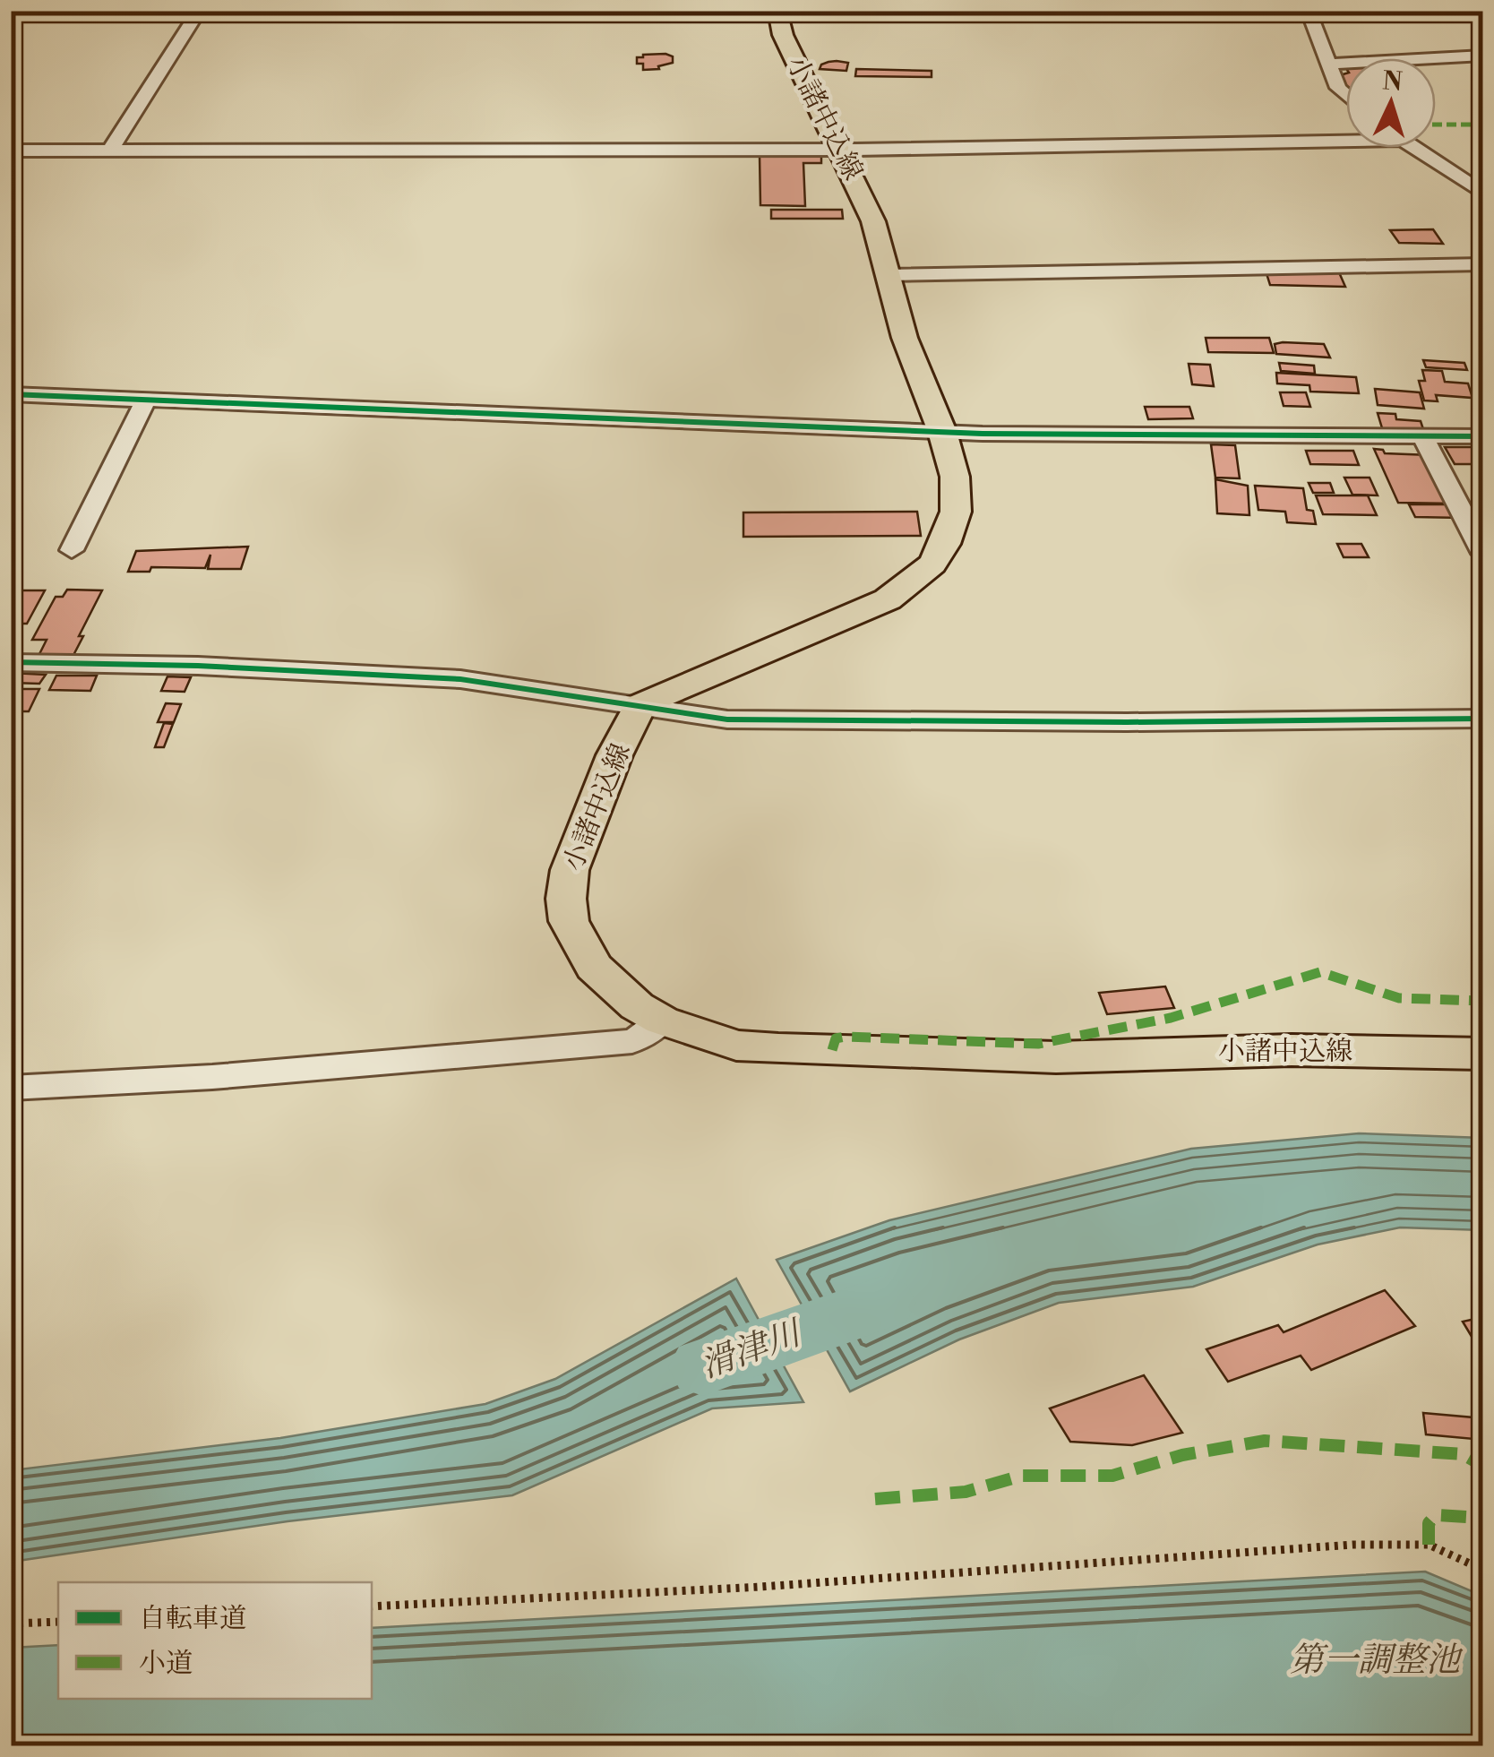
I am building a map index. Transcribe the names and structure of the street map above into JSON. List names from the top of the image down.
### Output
{
  "streets": {
    "main road": ["小諸中込線"]
  },
  "water": ["滑津川", "第一調整池"],
  "legend": ["自転車道", "小道"],
  "north": "top"
}
